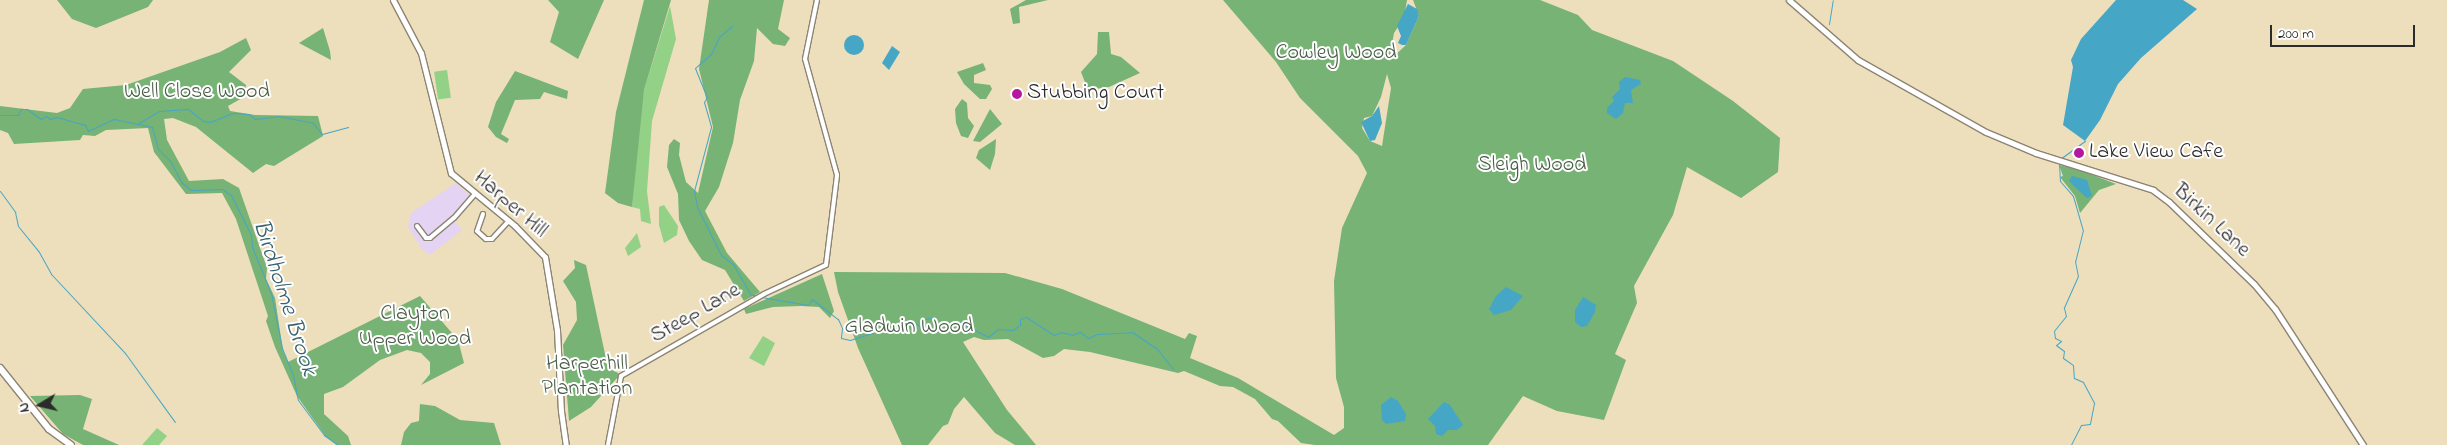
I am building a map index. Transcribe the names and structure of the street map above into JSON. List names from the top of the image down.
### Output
{
  "streets": {
    "street": ["Harper Hill", "Birkin Lane", "Steep Lane"]
  },
  "water": ["Birdholme Brook"],
  "parks": [
    "Cowley Wood",
    "Well Close Wood",
    "Sleigh Wood",
    "Clayton Upper Wood",
    "Gladwin Wood",
    "Harperhill Plantation"
  ],
  "places": ["Stubbing Court", "Lake View Cafe"],
  "scale_bar": "200 m",
  "north": "left"
}
